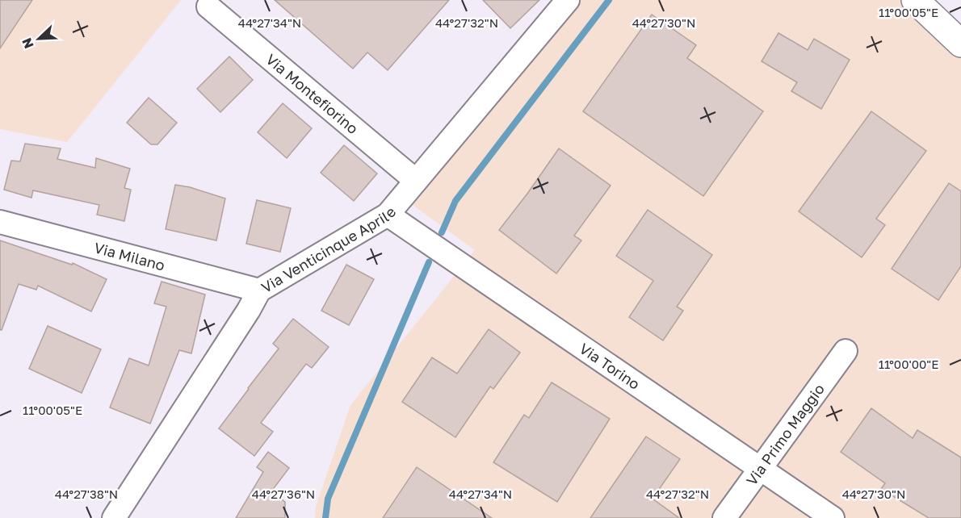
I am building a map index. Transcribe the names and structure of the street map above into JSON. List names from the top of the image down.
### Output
{
  "streets": {
    "street": [
      "Via Montefiorino",
      "Via Venticinque Aprile",
      "Via Milano",
      "Via Torino",
      "Via Primo Maggio"
    ]
  },
  "crossings": [
    ["Via Montefiorino", "Via Venticinque Aprile"],
    ["Via Venticinque Aprile", "Via Milano"],
    ["Via Venticinque Aprile", "Via Torino"],
    ["Via Torino", "Via Primo Maggio"]
  ],
  "north": "bottom left",
  "coordinates": [
    "11°00'05\"E",
    "44°27'34\"N",
    "44°27'32\"N",
    "44°27'30\"N",
    "11°00'00\"E",
    "44°27'38\"N",
    "44°27'36\"N"
  ]
}
